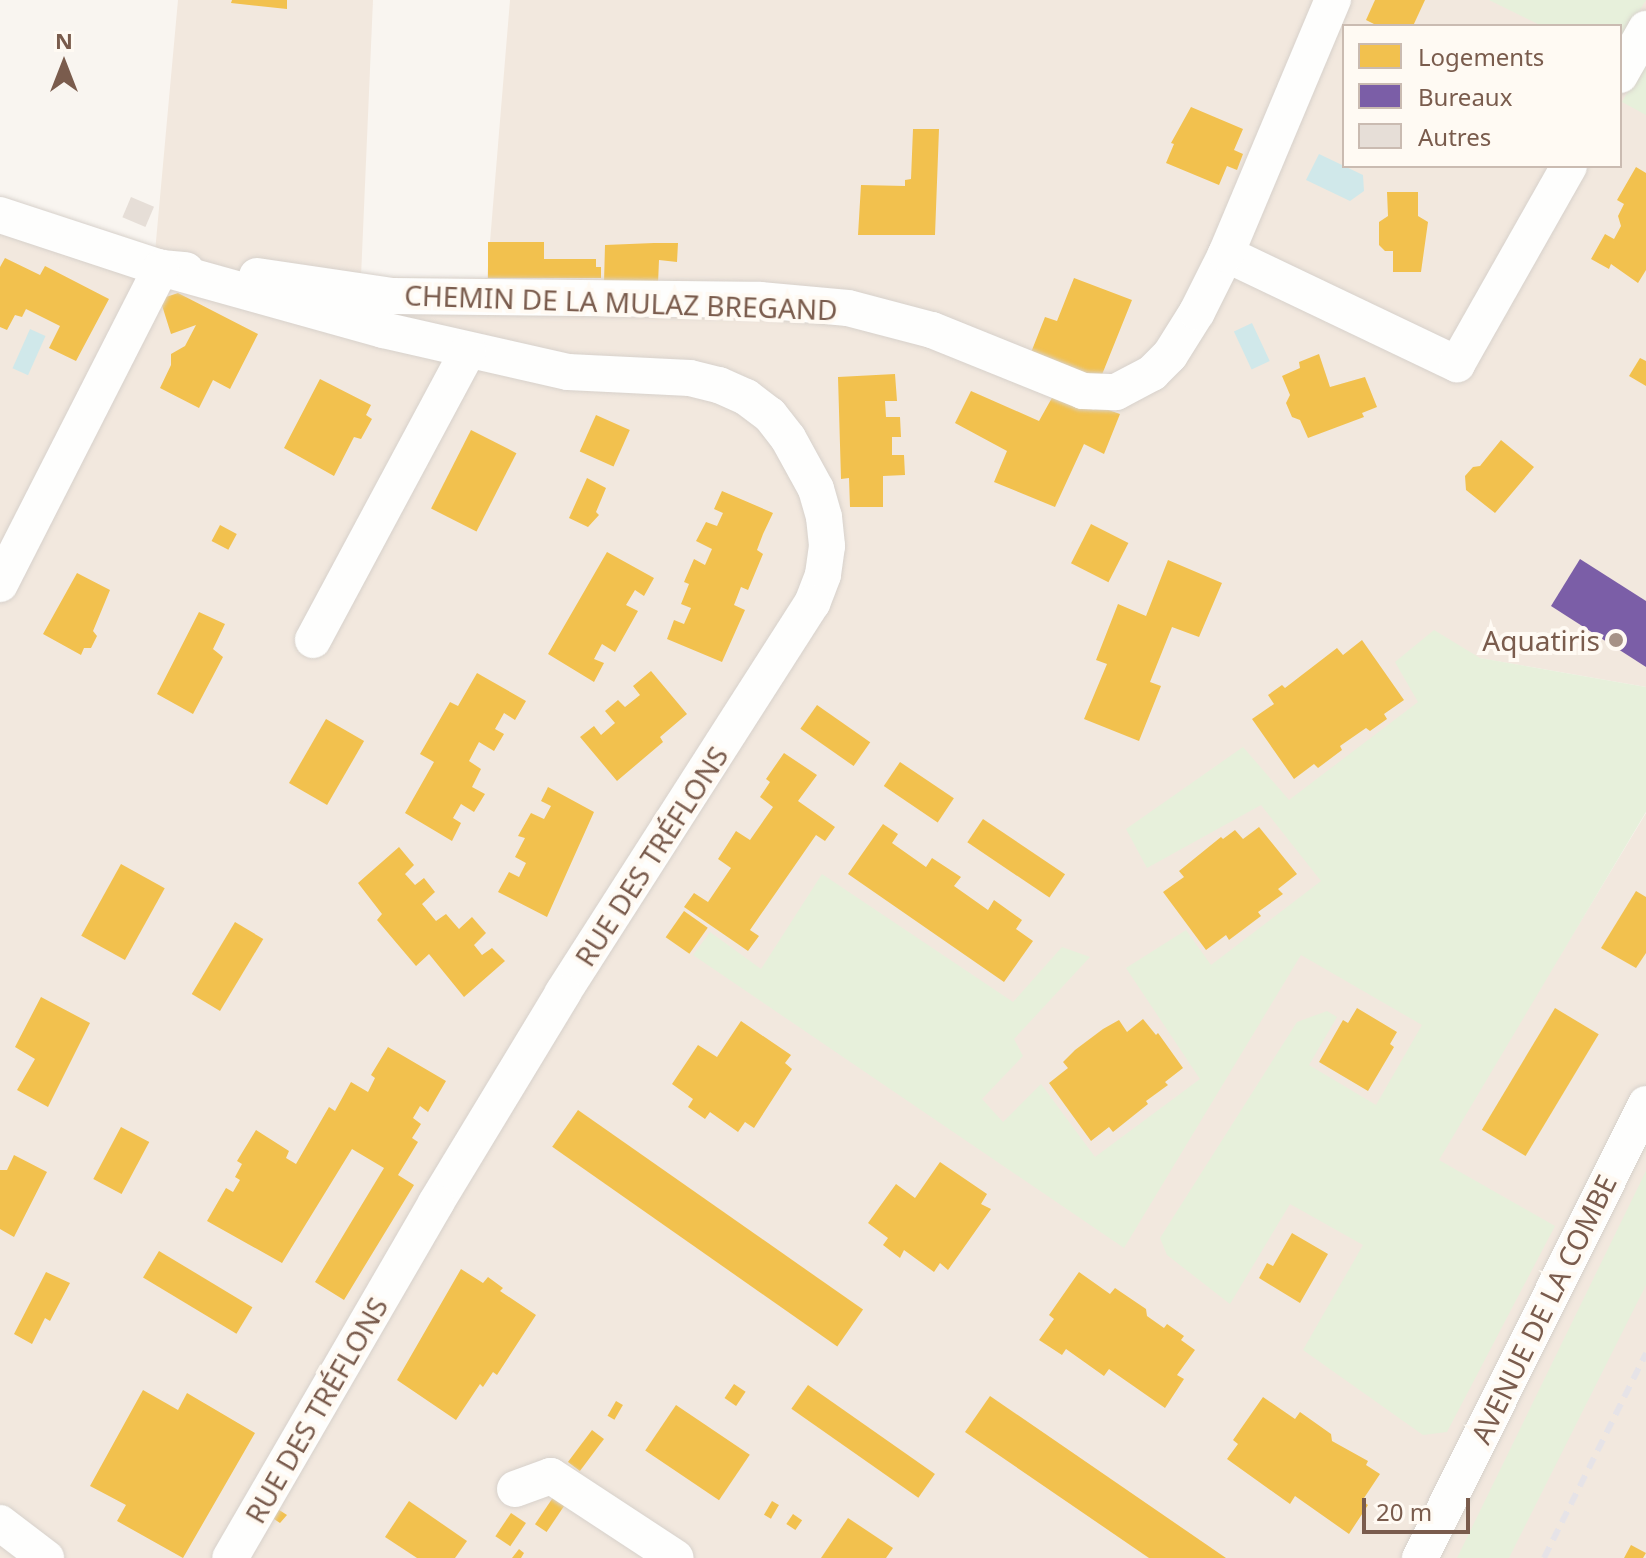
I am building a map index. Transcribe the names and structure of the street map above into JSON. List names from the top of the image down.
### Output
{
  "streets": {
    "street": ["CHEMIN DE LA MULAZ BREGAND", "RUE DES TRÉFLONS", "AVENUE DE LA COMBE"]
  },
  "crossings": [
    ["CHEMIN DE LA MULAZ BREGAND", "RUE DES TRÉFLONS"]
  ],
  "places": ["Aquatiris"],
  "legend": ["Logements", "Bureaux", "Autres"],
  "scale_bar": "20 m",
  "north": "top"
}
